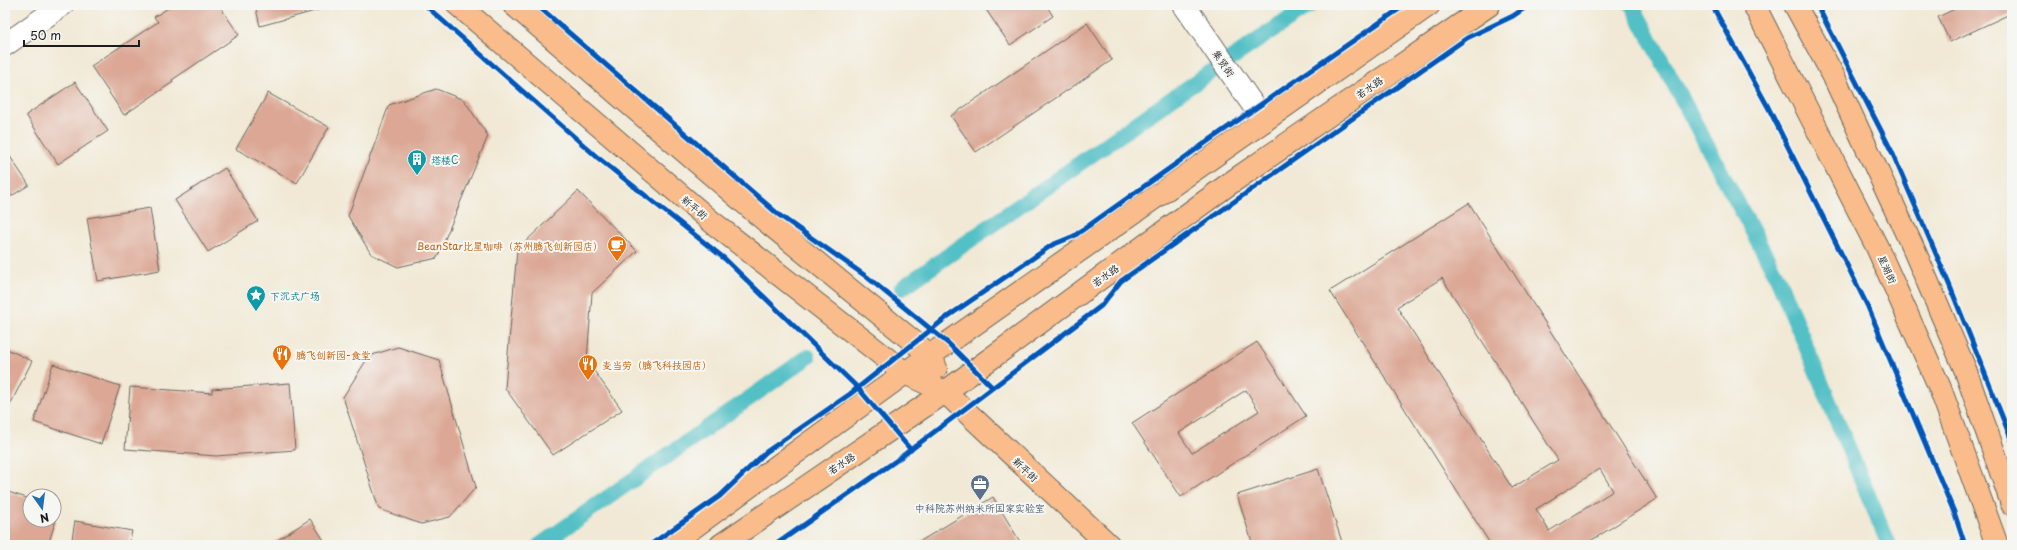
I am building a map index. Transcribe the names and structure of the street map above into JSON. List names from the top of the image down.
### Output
{
  "streets": {
    "main road": ["若水路", "新平街", "星湖街"],
    "street": ["集贤街"]
  },
  "crossings": [
    ["若水路", "新平街"]
  ],
  "places": {
    "building": ["塔楼C"],
    "cafe": ["BeanStar比星咖啡（苏州腾飞创新园店）"],
    "place": ["下沉式广场"],
    "restaurant": ["腾飞创新园-食堂", "麦当劳（腾飞科技园店）"],
    "office": ["中科院苏州纳米所国家实验室"]
  },
  "scale_bar": "50 m",
  "north": "bottom"
}
